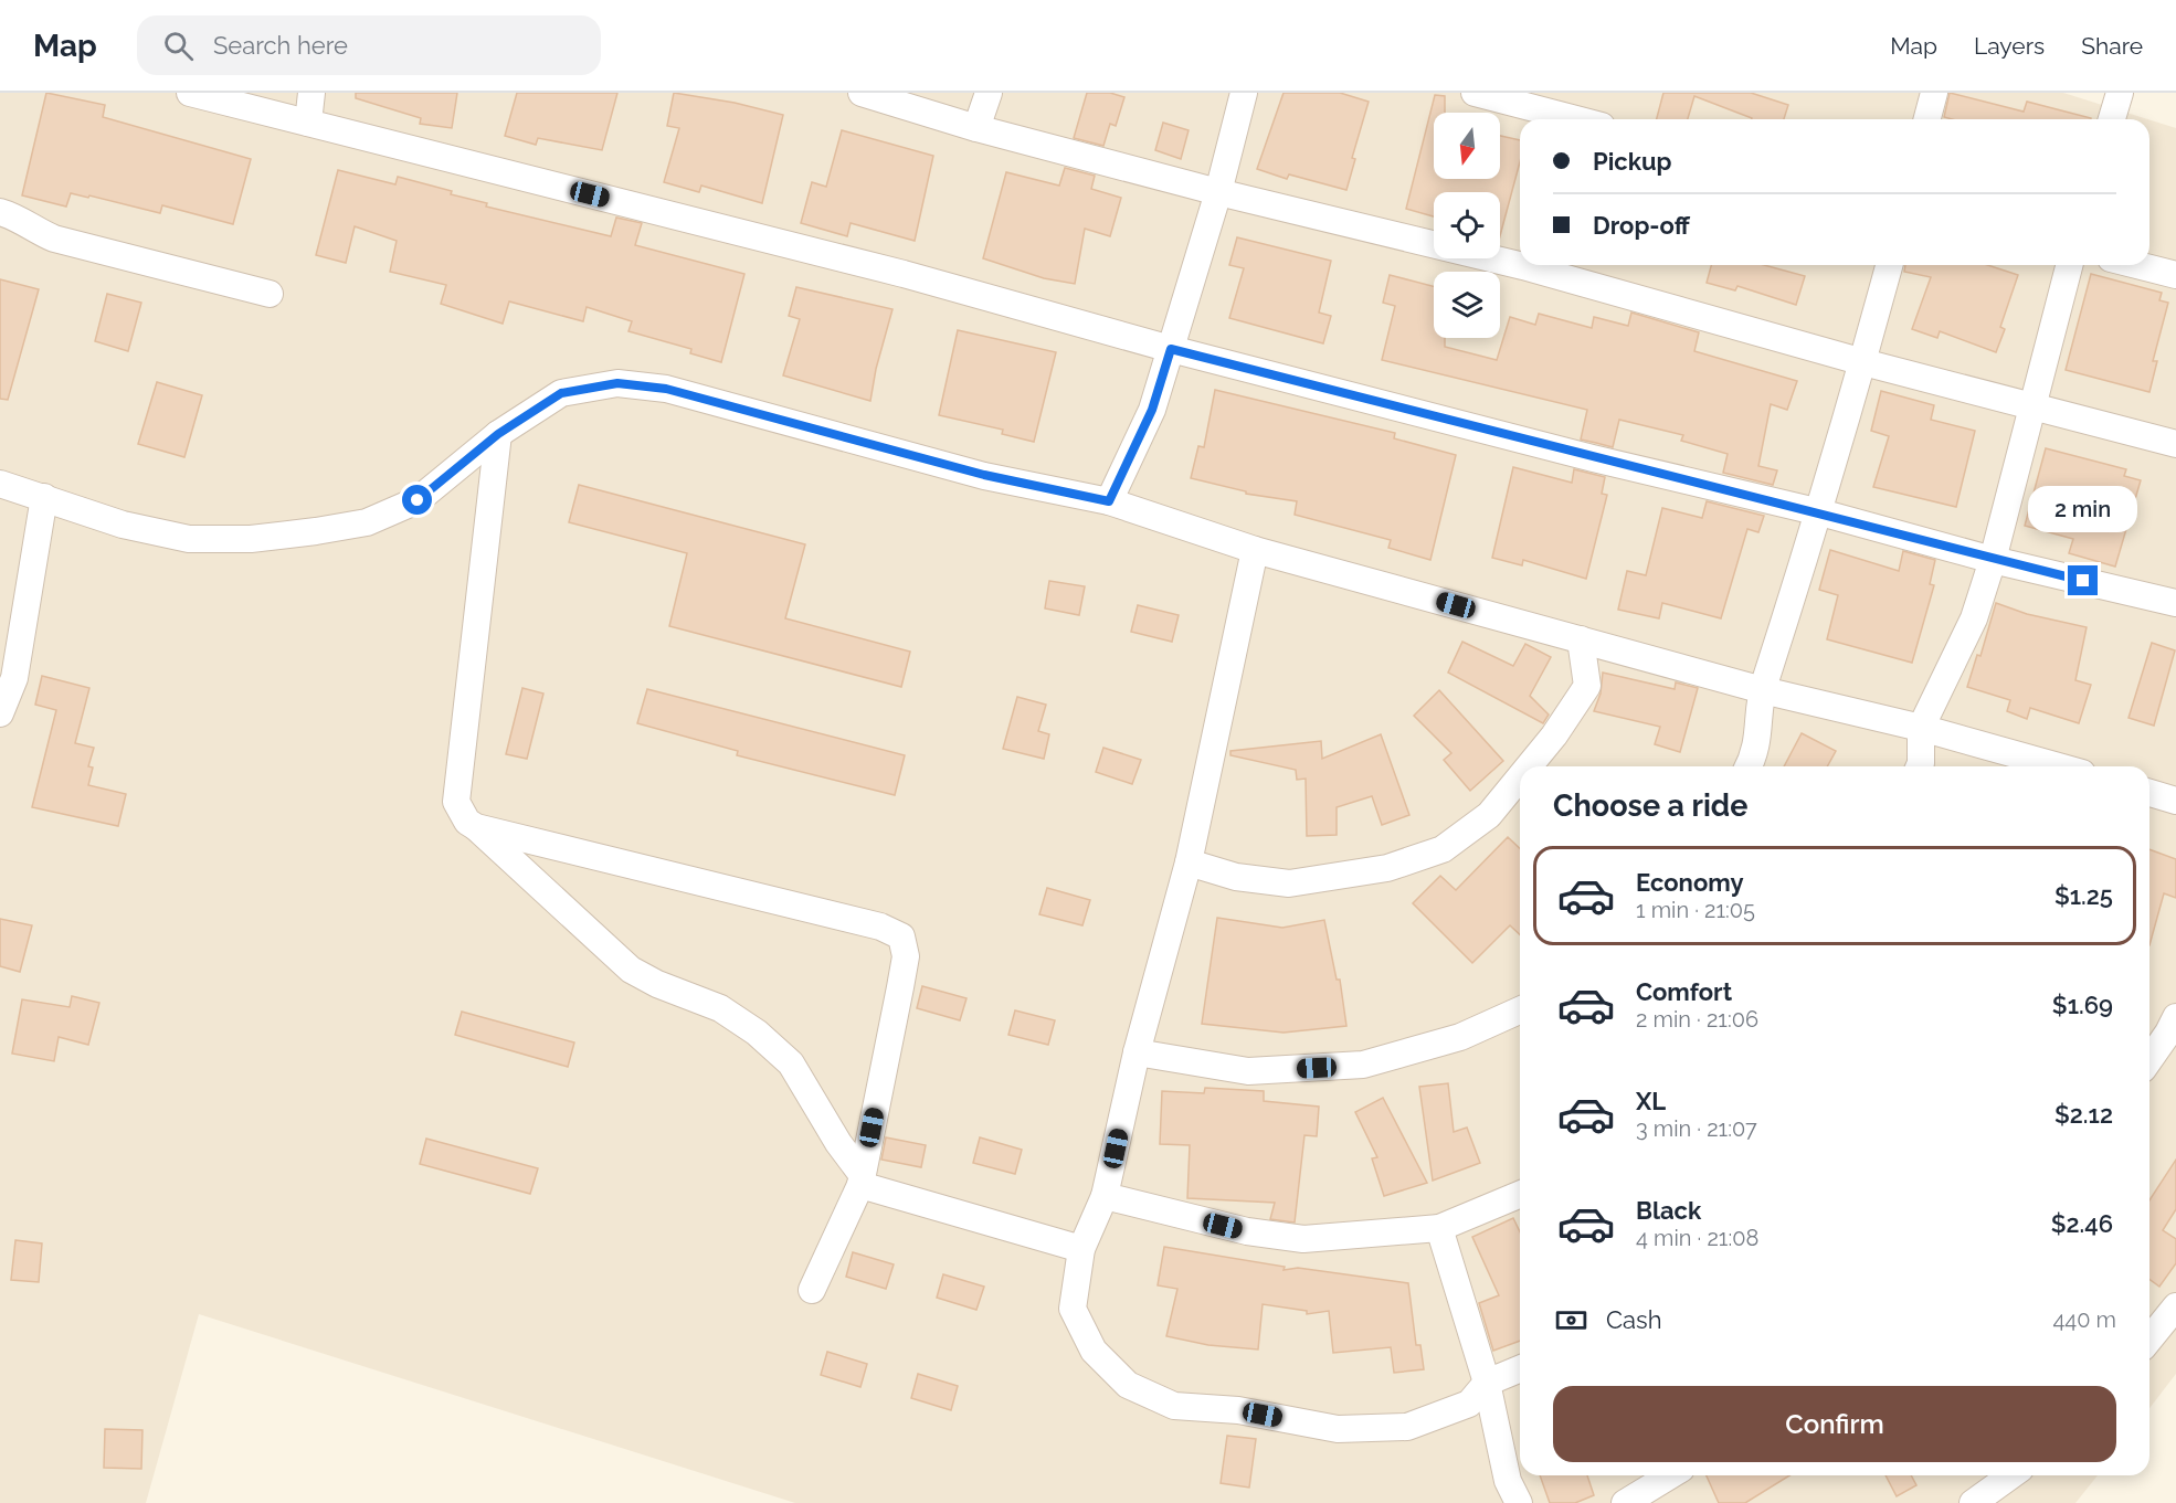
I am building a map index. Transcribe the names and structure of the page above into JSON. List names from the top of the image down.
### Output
{
  "north": "bottom",
  "page": {
    "header": "Map",
    "search": "Search here",
    "nav": ["Map", "Layers", "Share"],
    "banner": ["Pickup", "Drop-off"],
    "bubble": "2 min",
    "heading": "Choose a ride",
    "list": [
      {
        "name": "Economy",
        "note": "1 min · 21:05",
        "value": "$1.25"
      },
      {
        "name": "Comfort",
        "note": "2 min · 21:06",
        "value": "$1.69"
      },
      {
        "name": "XL",
        "note": "3 min · 21:07",
        "value": "$2.12"
      },
      {
        "name": "Black",
        "note": "4 min · 21:08",
        "value": "$2.46"
      }
    ],
    "pay": ["Cash", "440 m"],
    "buttons": "Confirm"
  }
}
